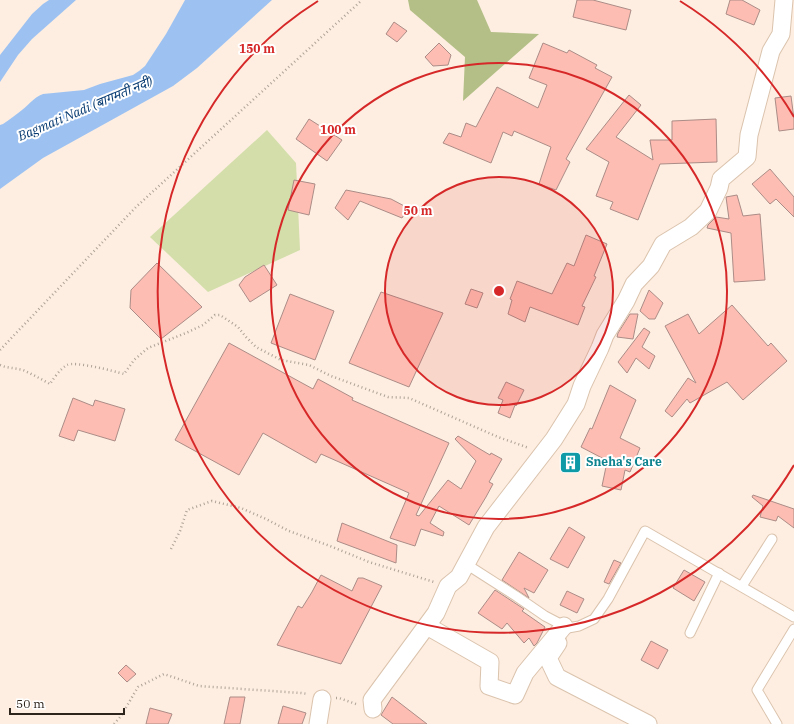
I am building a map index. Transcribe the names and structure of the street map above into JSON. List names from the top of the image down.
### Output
{
  "water": ["Bagmati Nadi (बागमती नदी)"],
  "places": {
    "building": ["Sneha's Care"]
  },
  "scale_bar": "50 m",
  "rings": ["150 m", "100 m", "50 m"]
}
